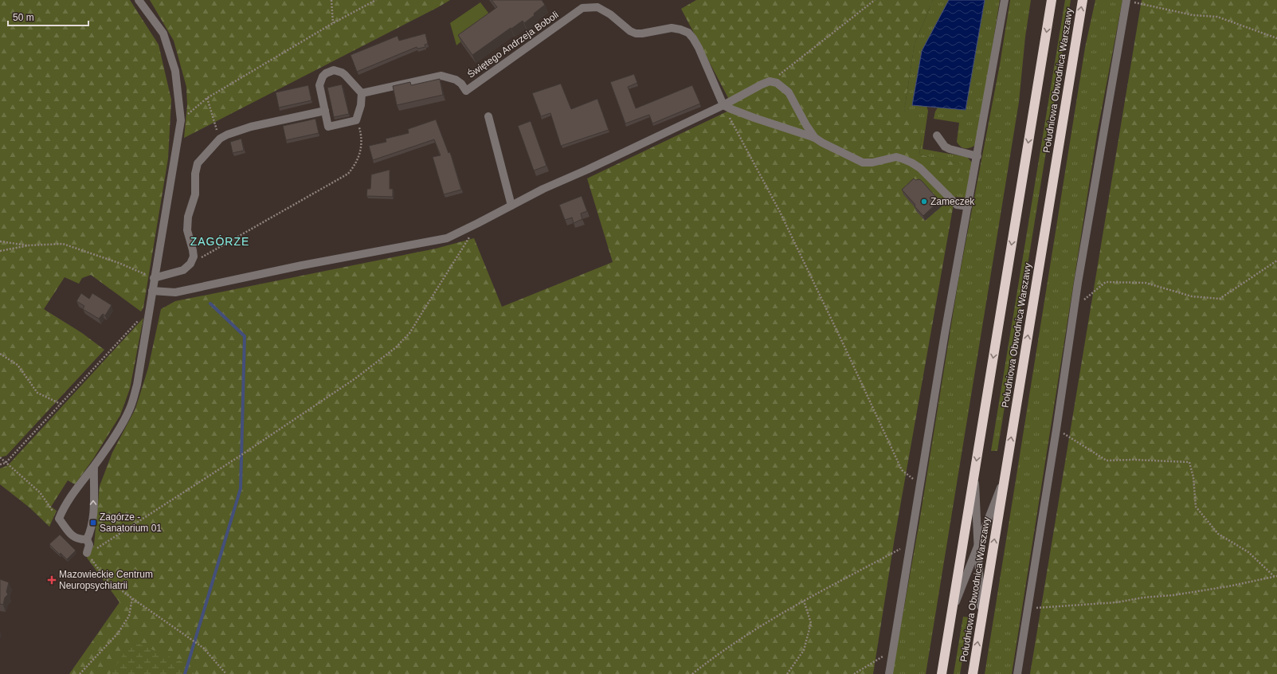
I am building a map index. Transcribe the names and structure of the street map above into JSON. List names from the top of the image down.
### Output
{
  "streets": {
    "highway": ["Południowa Obwodnica Warszawy"],
    "street": ["Świętego Andrzeja Boboli"]
  },
  "districts": ["ZAGÓRZE"],
  "places": {
    "other": ["Zameczek"],
    "transit": ["Zagórze - Sanatorium 01"],
    "health": ["Mazowieckie Centrum Neuropsychiatrii"]
  },
  "scale_bar": "50 m"
}
